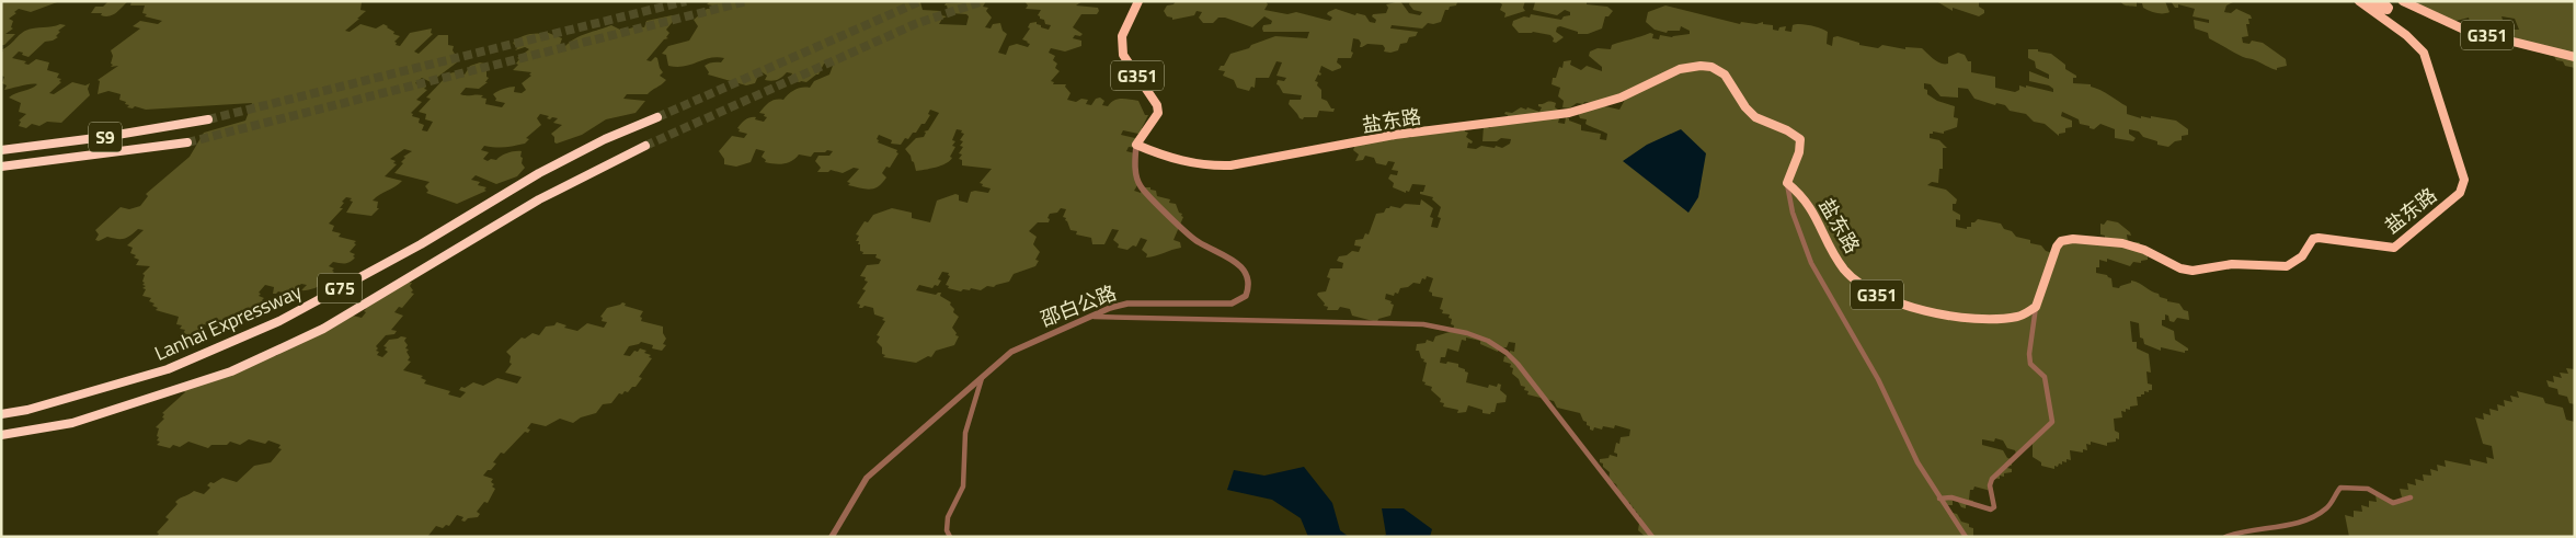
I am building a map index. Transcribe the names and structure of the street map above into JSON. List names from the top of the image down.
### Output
{
  "streets": {
    "highway": [
      "G351",
      "盐东路",
      "S9",
      "G75",
      "Lanhai Expressway"
    ],
    "street": ["邵白公路"]
  },
  "crossings": [
    ["G351", "盐东路"],
    ["G351", "邵白公路"],
    ["盐东路", "邵白公路"]
  ]
}
